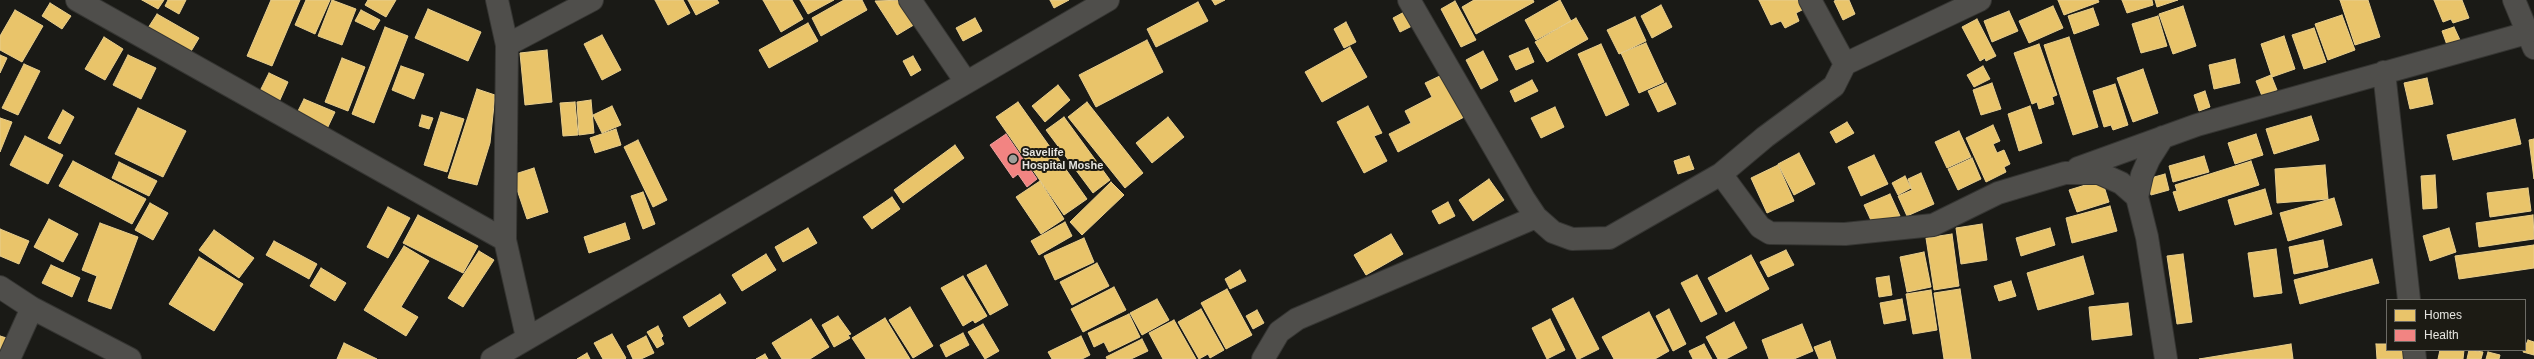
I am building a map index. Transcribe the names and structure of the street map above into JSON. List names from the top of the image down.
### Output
{
  "places": ["Savelife Hospital Moshe"],
  "legend": ["Homes", "Health"]
}
